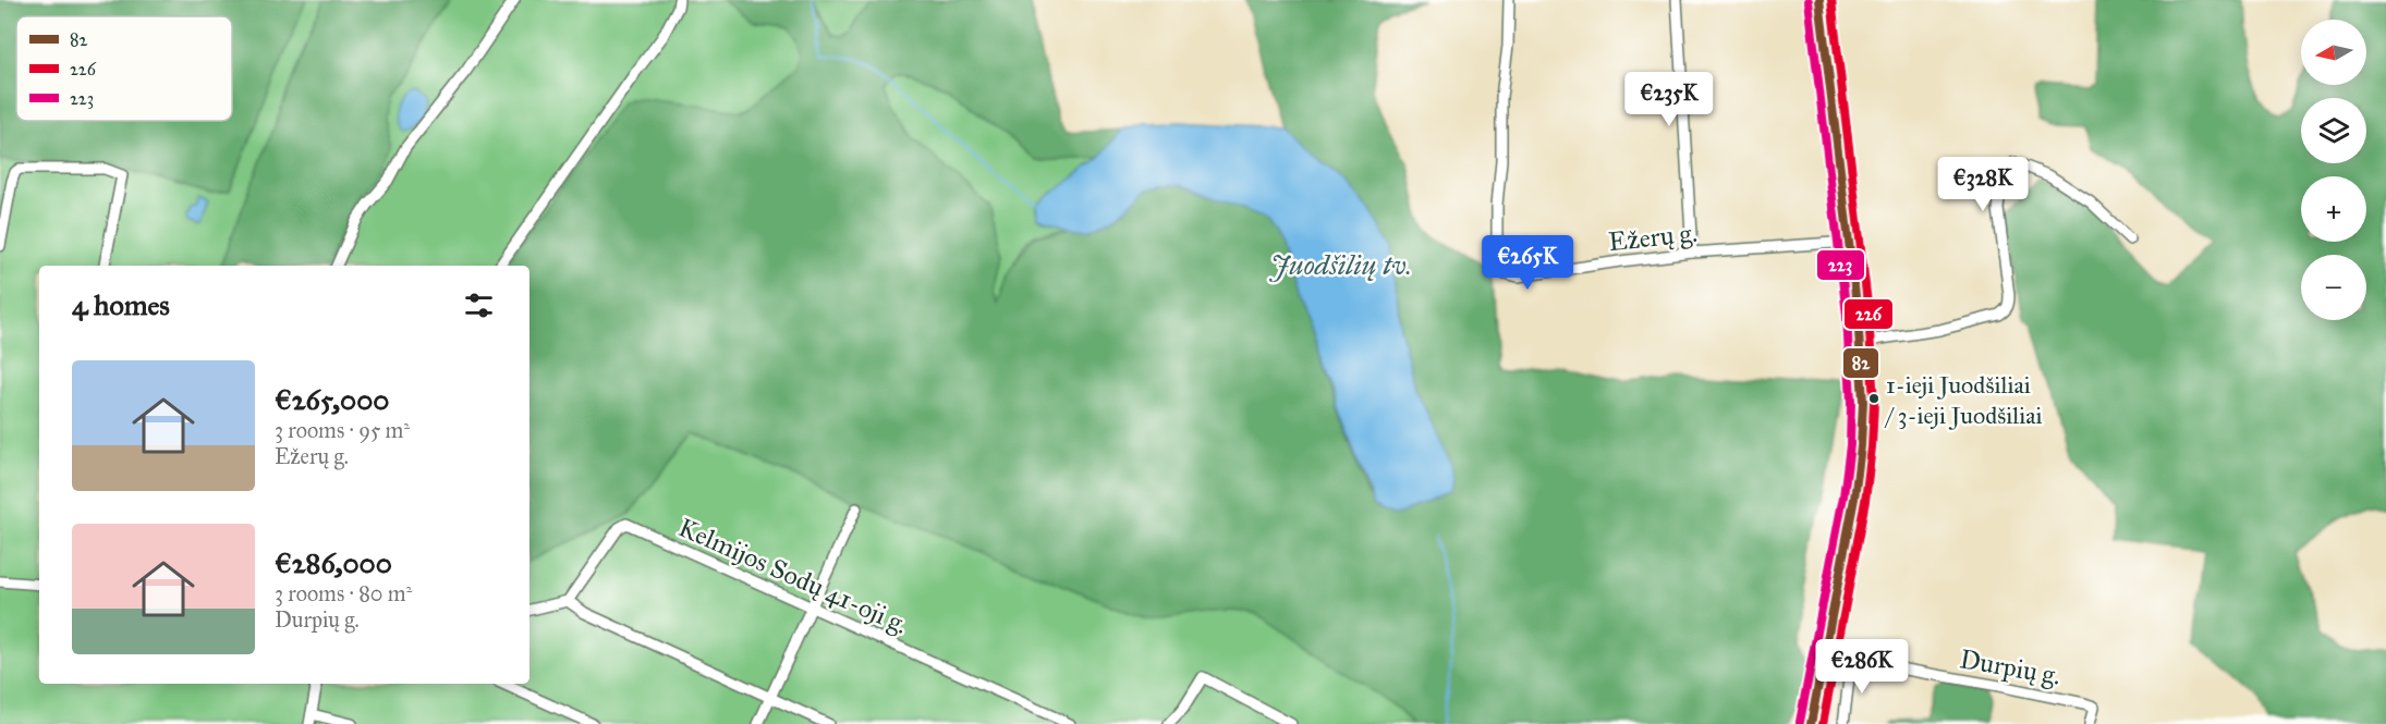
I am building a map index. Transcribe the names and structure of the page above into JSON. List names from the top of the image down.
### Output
{
  "streets": {
    "street": ["Ežerų g.", "Kelmijos Sodų 41-oji g.", "Durpių g."]
  },
  "water": ["Juodšilių tv."],
  "places": ["1-ieji Juodšiliai / 3-ieji Juodšiliai"],
  "lines": ["transit line 82", "transit line 226", "transit line 223"],
  "legend": ["82", "226", "223"],
  "north": "left",
  "page": {
    "map_buttons": ["+", "−"],
    "price": [
      "€235K",
      "€328K",
      "€265K",
      "€286K"
    ],
    "heading": "4 homes",
    "list": [
      {
        "name": "€265,000",
        "note": "3 rooms · 95 m² · Ežerų g."
      },
      {
        "name": "€286,000",
        "note": "3 rooms · 80 m² · Durpių g."
      }
    ]
  }
}
